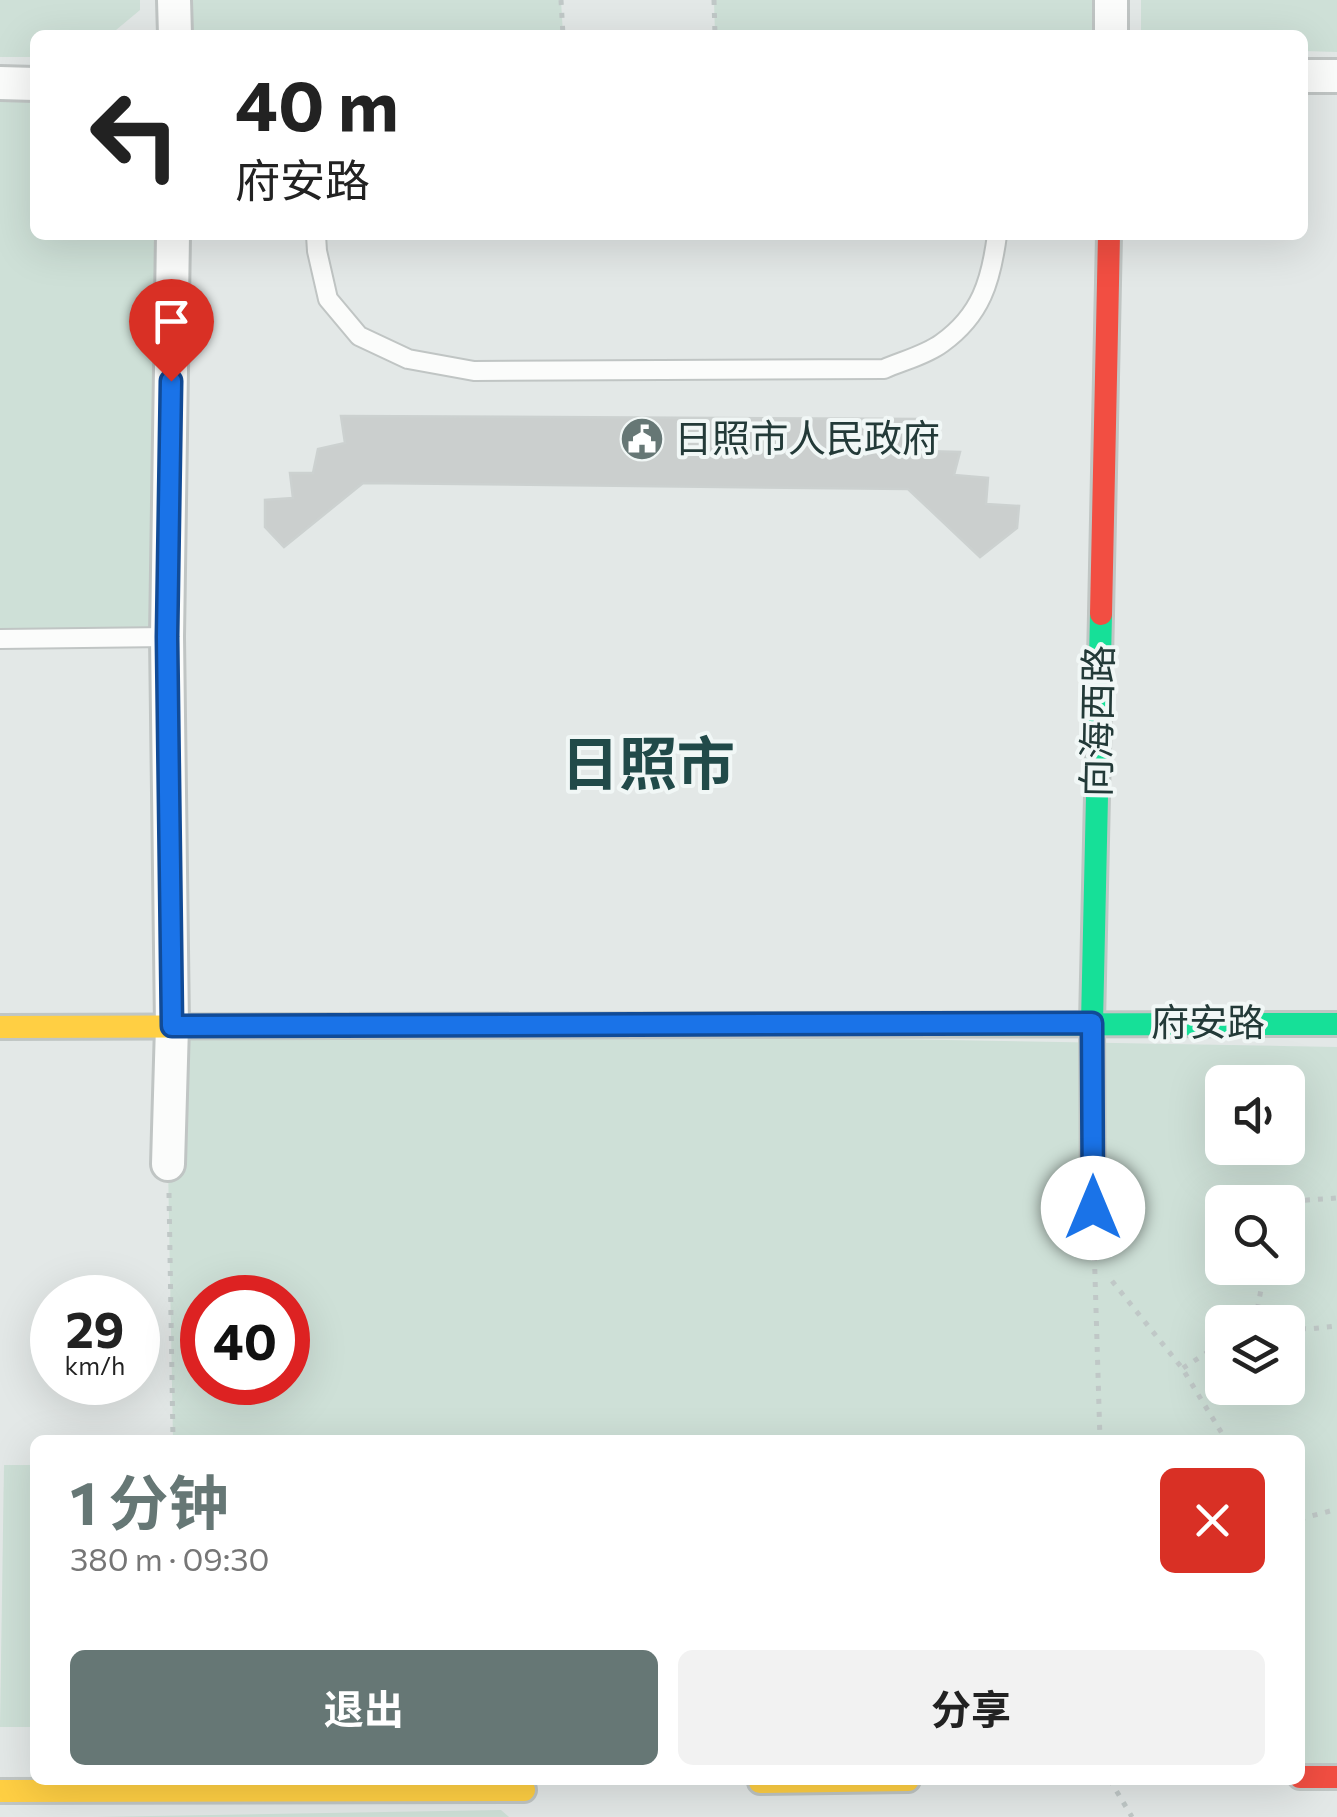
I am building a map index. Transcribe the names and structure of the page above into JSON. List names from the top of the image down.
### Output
{
  "streets": {
    "street": ["向海西路", "府安路"]
  },
  "crossings": [
    ["向海西路", "府安路"]
  ],
  "districts": ["日照市"],
  "places": {
    "public building": ["日照市人民政府"]
  },
  "page": {
    "turn": ["40 m", "府安路"],
    "speed": "29 km/h",
    "limit": "40",
    "heading": ["1 分钟", "380 m · 09:30"],
    "buttons": ["退出", "分享"]
  }
}
